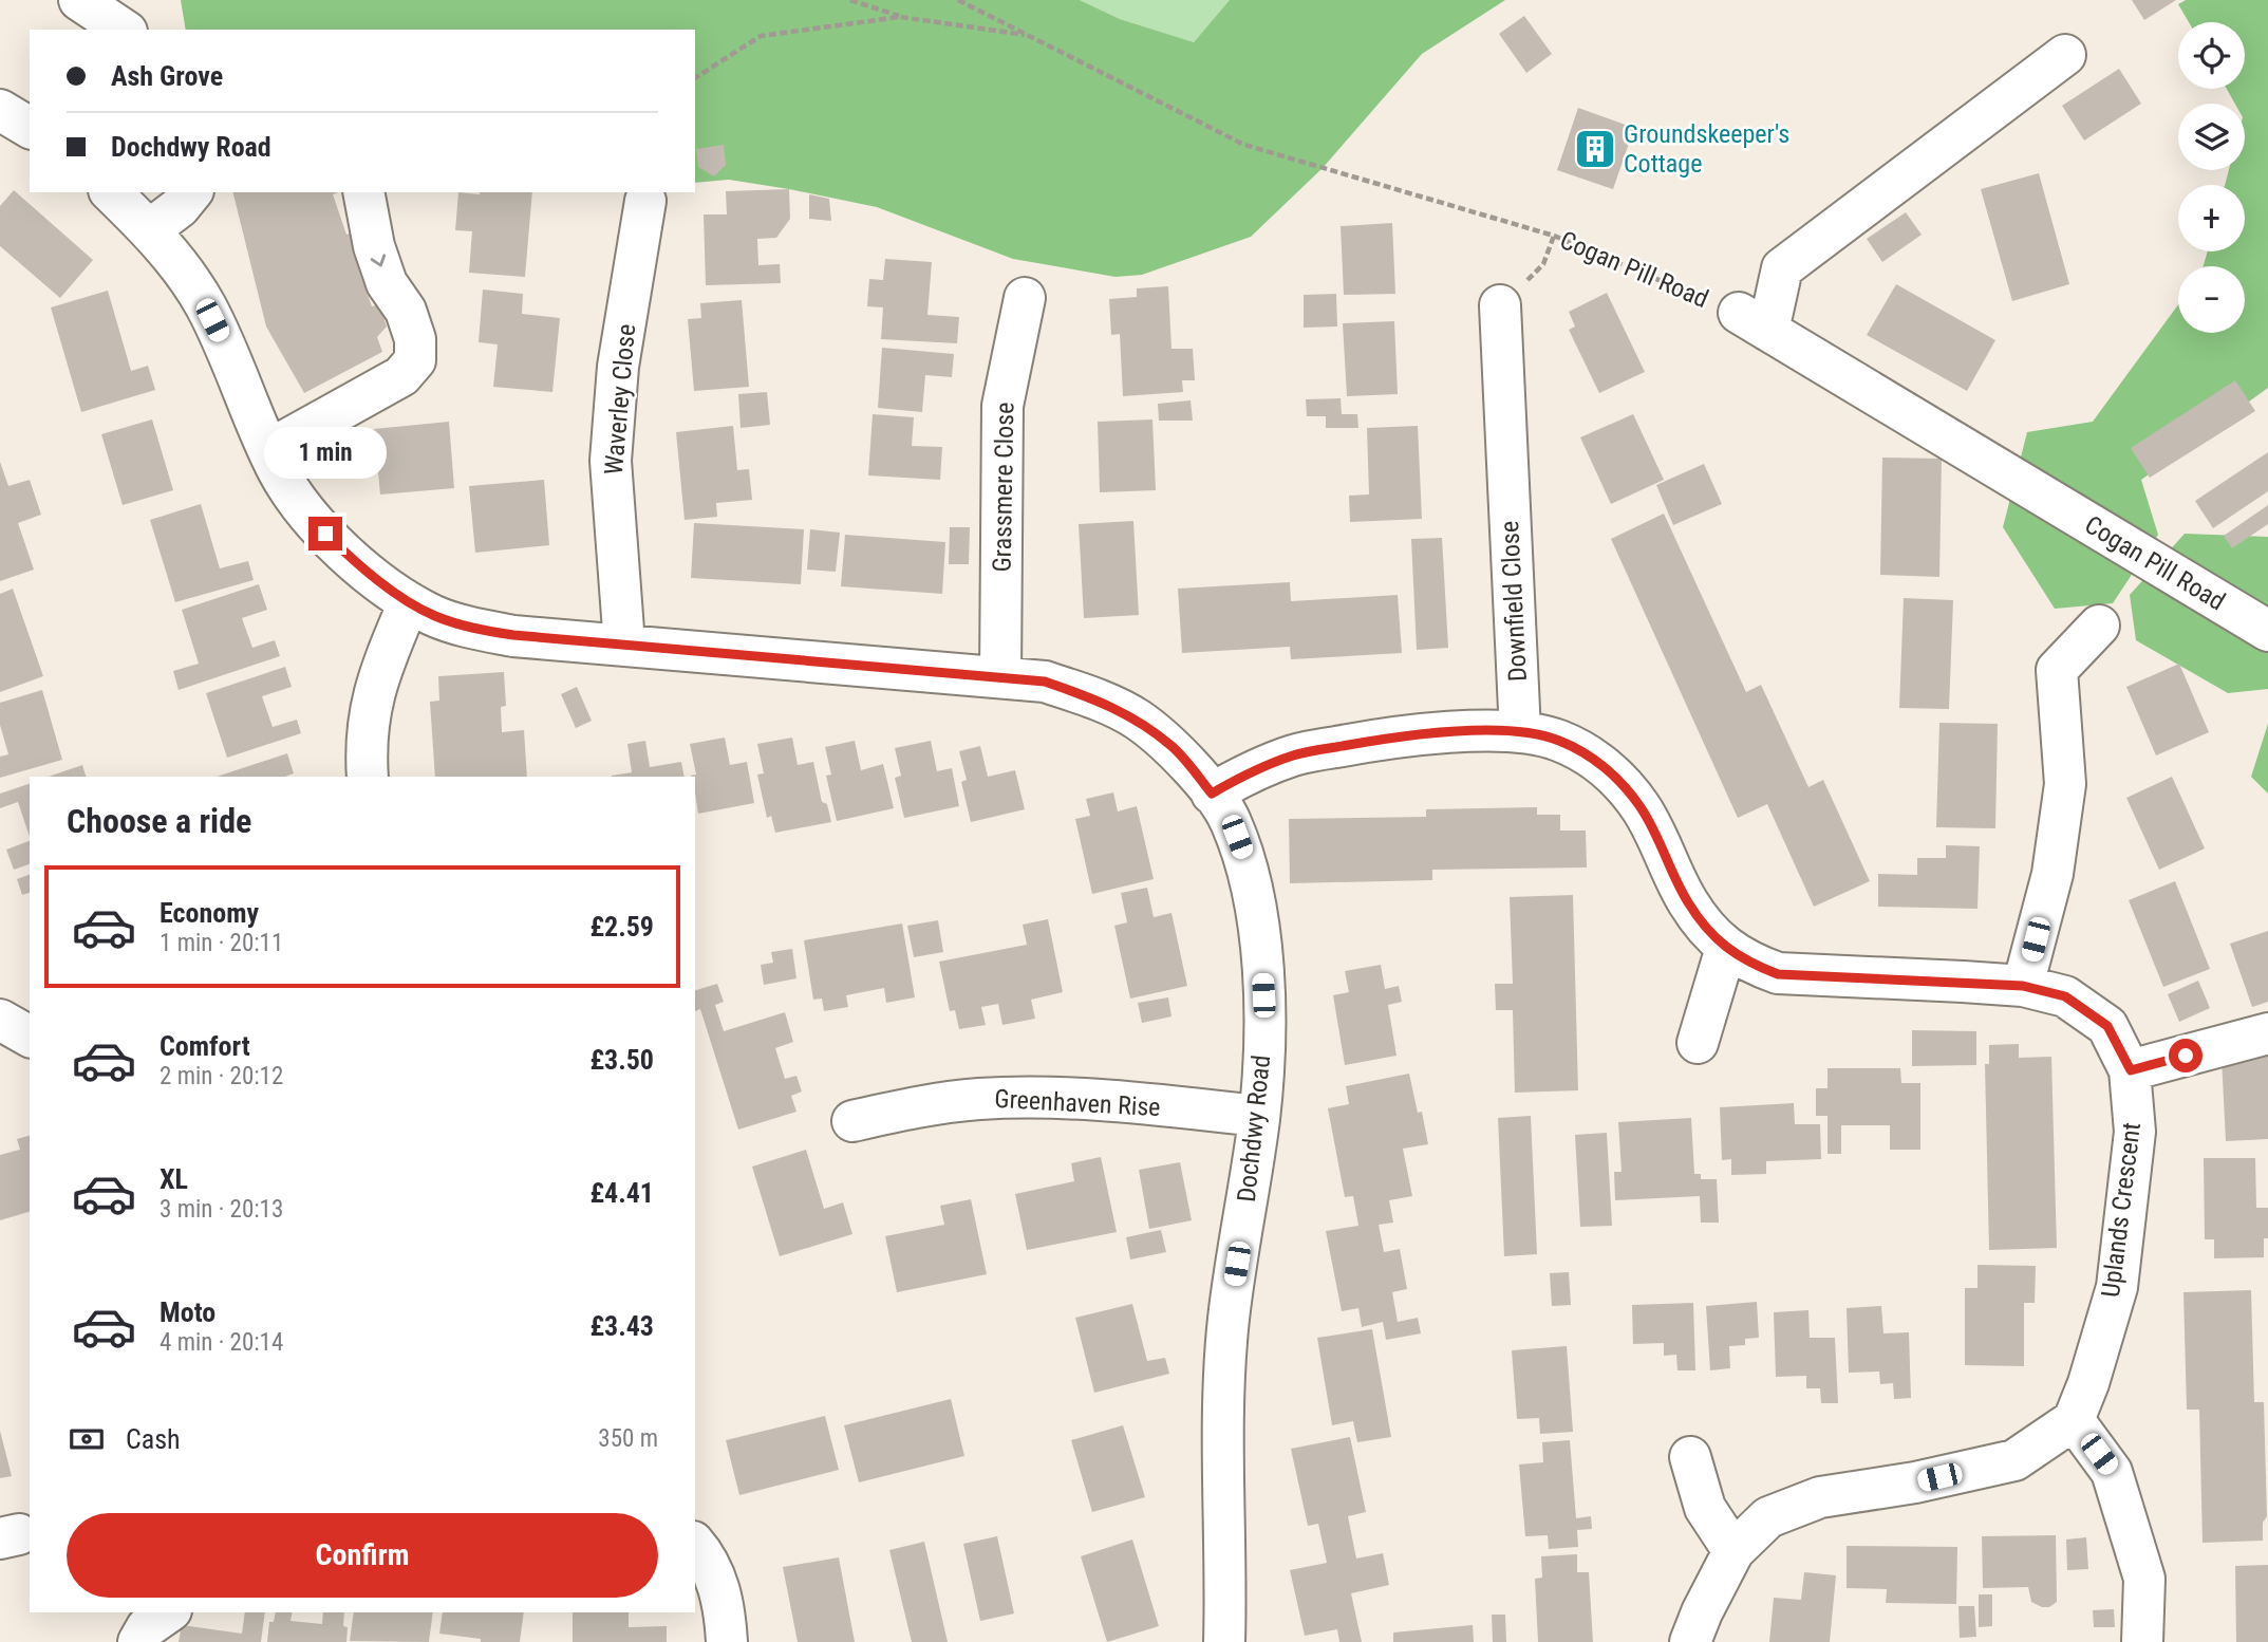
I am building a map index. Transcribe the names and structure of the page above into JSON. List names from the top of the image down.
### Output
{
  "streets": {
    "street": [
      "Cogan Pill Road",
      "Waverley Close",
      "Grassmere Close",
      "Downfield Close",
      "Greenhaven Rise",
      "Dochdwy Road",
      "Uplands Crescent"
    ]
  },
  "crossings": [
    ["Waverley Close", "Dochdwy Road"],
    ["Grassmere Close", "Dochdwy Road"],
    ["Downfield Close", "Uplands Crescent"],
    ["Greenhaven Rise", "Dochdwy Road"],
    ["Dochdwy Road", "Uplands Crescent"]
  ],
  "places": {
    "building": ["Groundskeeper's Cottage"]
  },
  "page": {
    "map_buttons": ["+", "−"],
    "banner": ["Ash Grove", "Dochdwy Road"],
    "bubble": "1 min",
    "heading": "Choose a ride",
    "list": [
      {
        "name": "Economy",
        "note": "1 min · 20:11",
        "value": "£2.59"
      },
      {
        "name": "Comfort",
        "note": "2 min · 20:12",
        "value": "£3.50"
      },
      {
        "name": "XL",
        "note": "3 min · 20:13",
        "value": "£4.41"
      },
      {
        "name": "Moto",
        "note": "4 min · 20:14",
        "value": "£3.43"
      }
    ],
    "pay": ["Cash", "350 m"],
    "buttons": "Confirm"
  }
}
